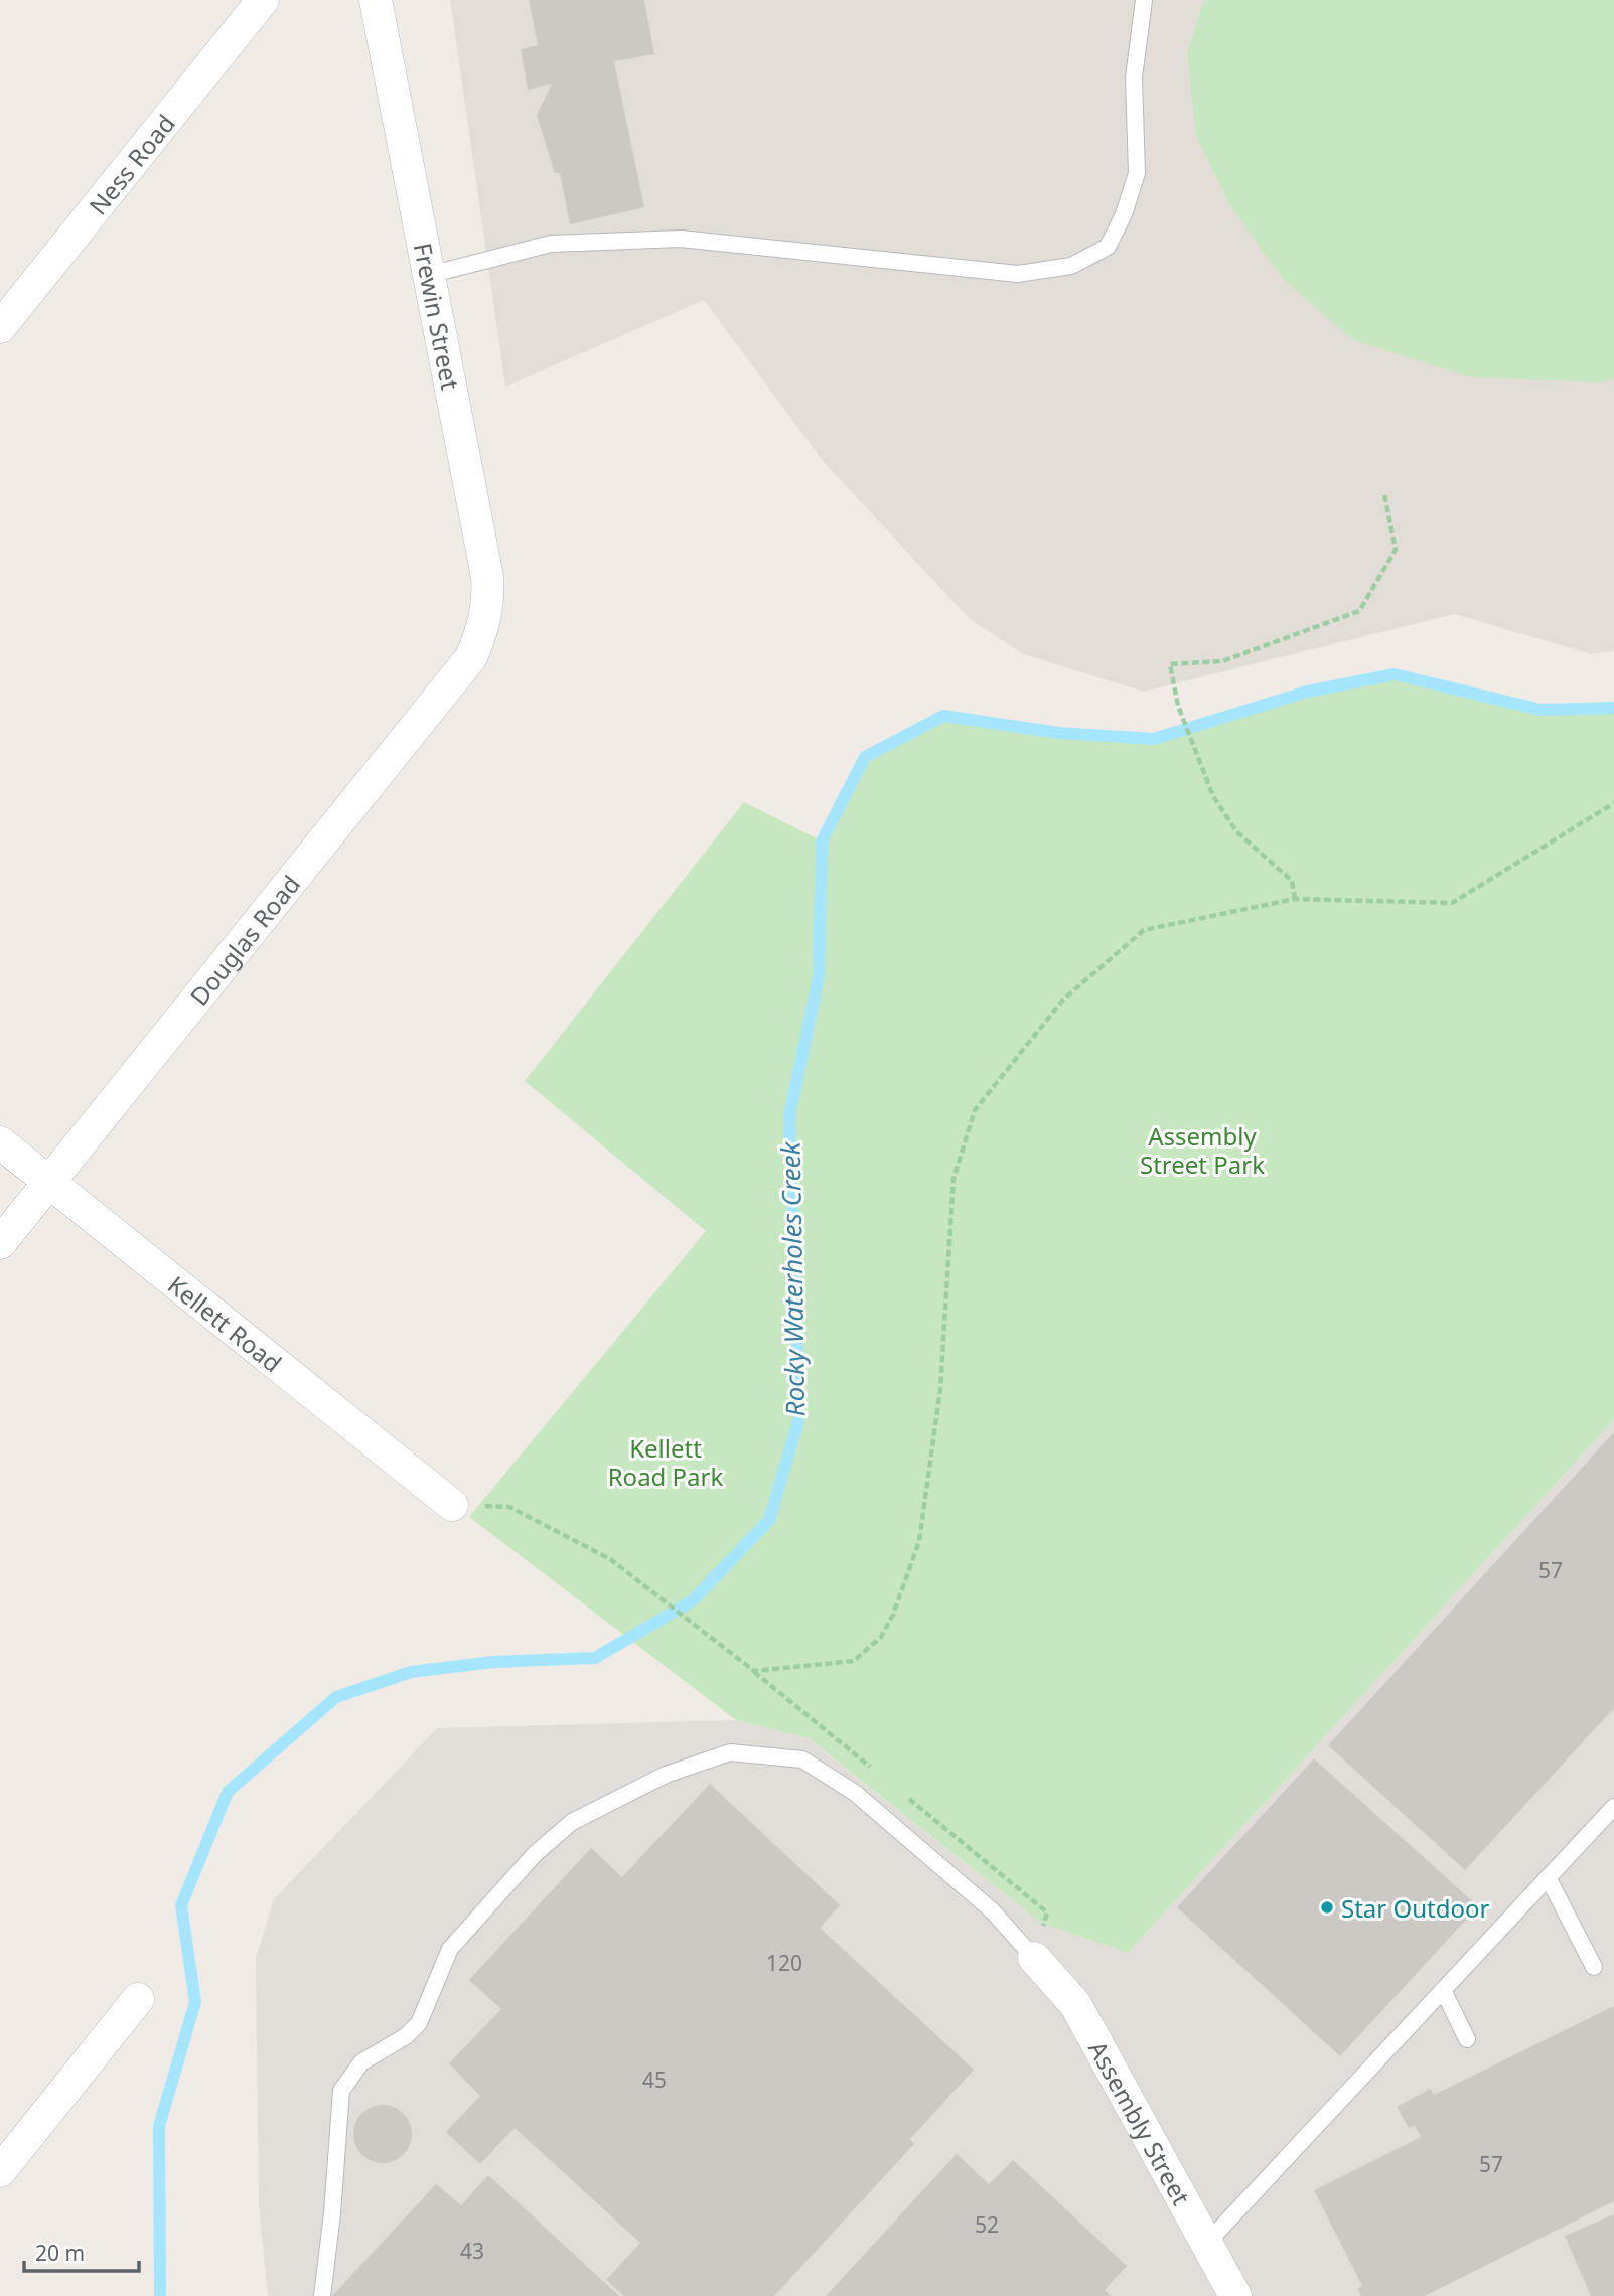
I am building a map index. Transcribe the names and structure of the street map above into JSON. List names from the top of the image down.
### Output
{
  "streets": {
    "street": [
      "Ness Road",
      "Frewin Street",
      "Douglas Road",
      "Kellett Road",
      "Assembly Street"
    ]
  },
  "crossings": [
    ["Frewin Street", "Douglas Road"],
    ["Douglas Road", "Kellett Road"]
  ],
  "water": ["Rocky Waterholes Creek"],
  "parks": ["Assembly Street Park", "Kellett Road Park"],
  "places": ["Star Outdoor"],
  "house_numbers": [
    "57",
    "120",
    "45",
    "57",
    "52",
    "43"
  ],
  "scale_bar": "20 m"
}
